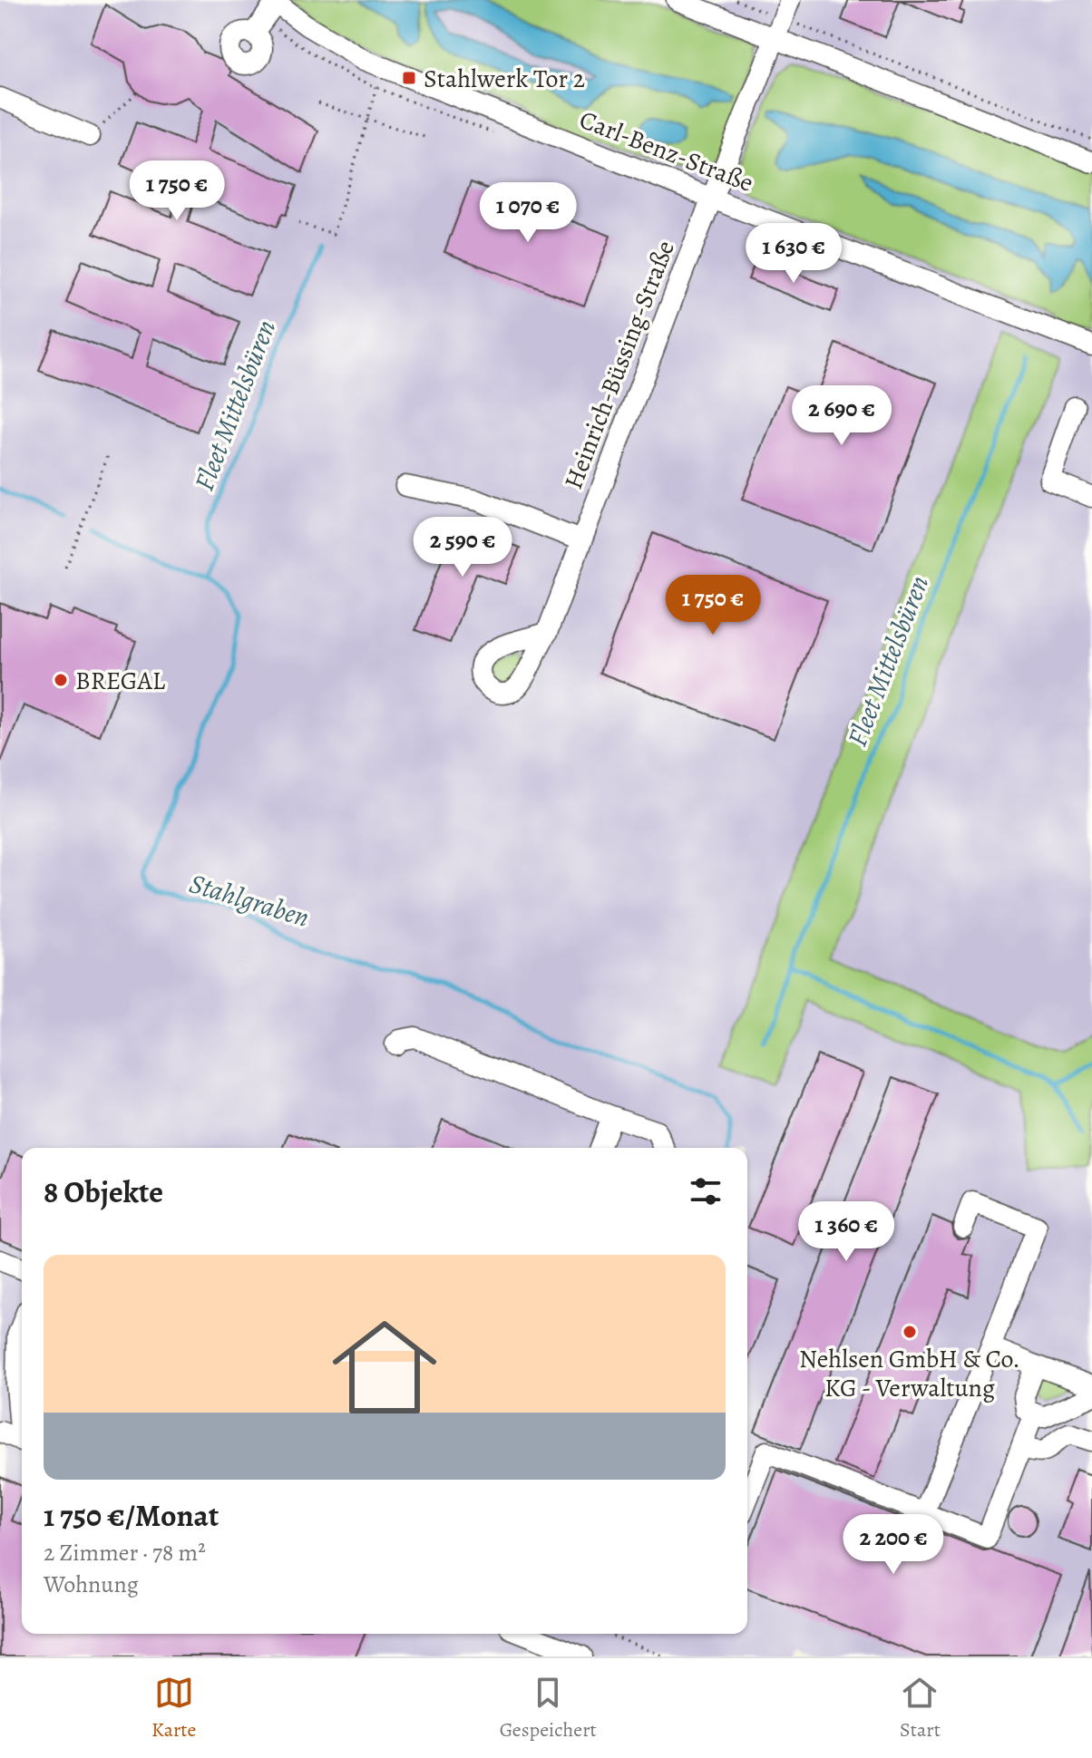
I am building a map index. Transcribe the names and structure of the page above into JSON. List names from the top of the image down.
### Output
{
  "streets": {
    "street": ["Carl-Benz-Straße", "Heinrich-Büssing-Straße"]
  },
  "crossings": [
    ["Carl-Benz-Straße", "Heinrich-Büssing-Straße"]
  ],
  "water": ["Fleet Mittelsbüren", "Stahlgraben"],
  "places": {
    "transit": ["Stahlwerk Tor 2"],
    "other": ["BREGAL", "Nehlsen GmbH & Co. KG - Verwaltung"]
  },
  "page": {
    "price": [
      "1 750 €",
      "1 070 €",
      "1 630 €",
      "2 690 €",
      "2 590 €",
      "1 750 €",
      "1 360 €",
      "2 200 €"
    ],
    "heading": "8 Objekte",
    "list": [
      {
        "name": "1 750 €/Monat",
        "note": "2 Zimmer · 78 m² · Wohnung"
      }
    ],
    "tabs": ["Karte", "Gespeichert", "Start"]
  }
}
